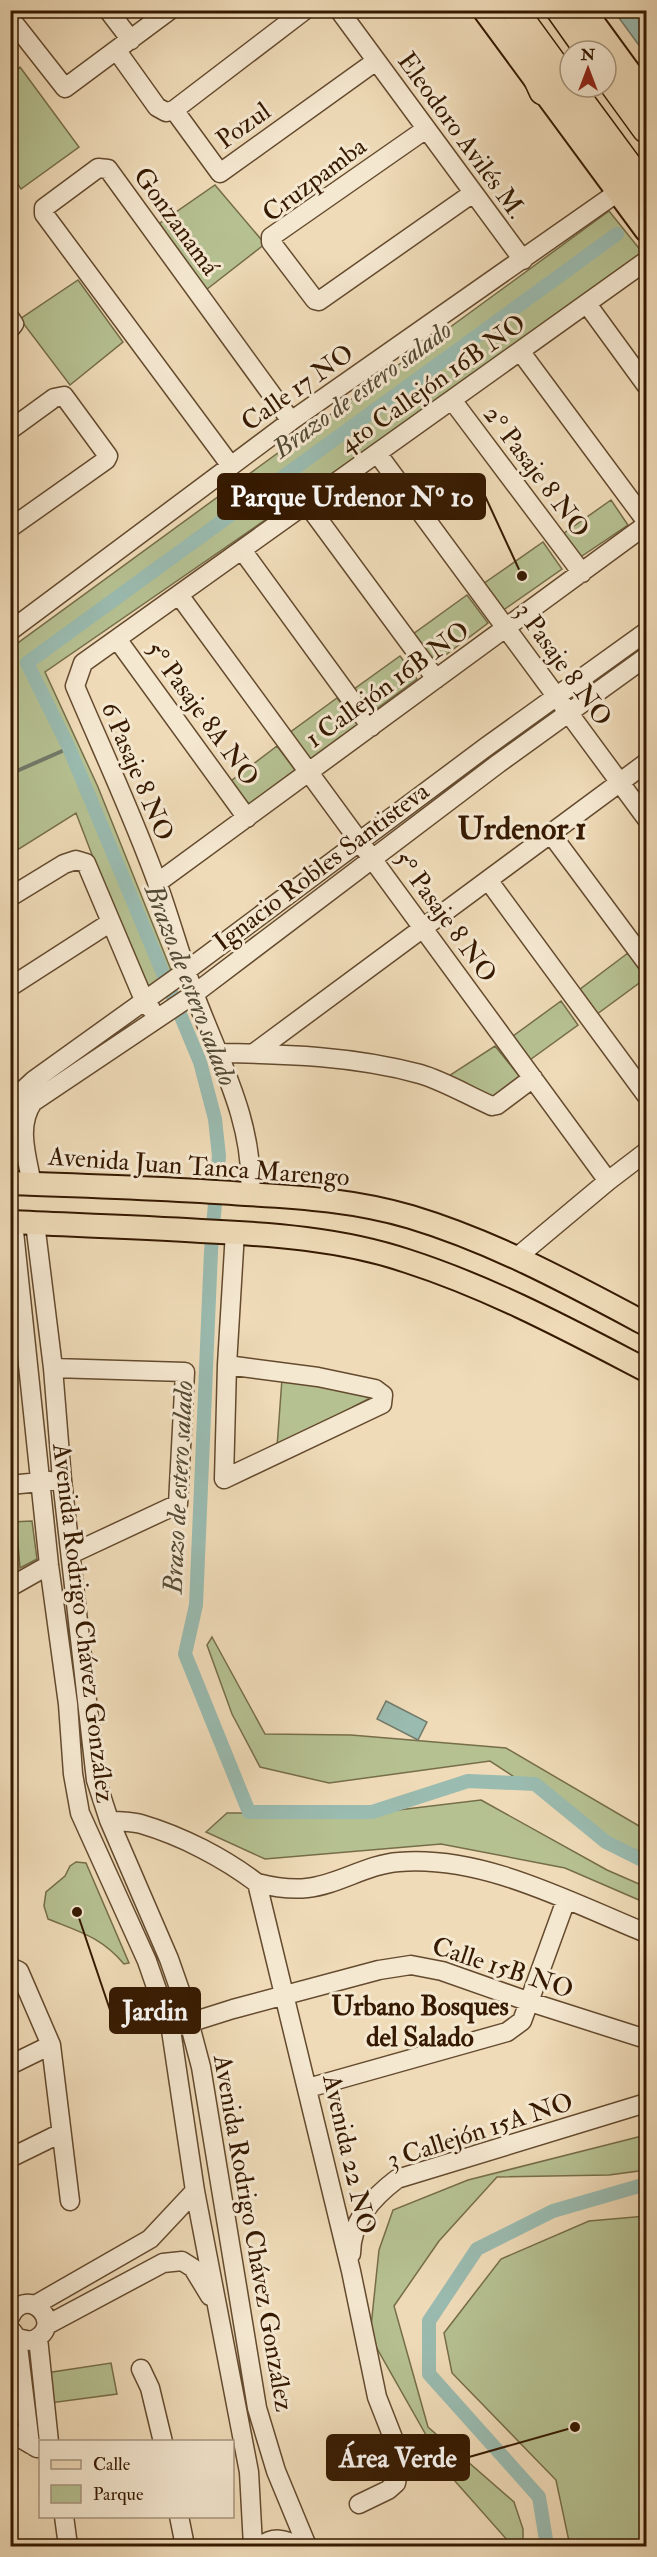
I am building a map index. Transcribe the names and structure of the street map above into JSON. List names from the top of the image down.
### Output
{
  "streets": {
    "main road": ["Avenida Juan Tanca Marengo"],
    "street": [
      "Pozul",
      "Eleodoro Avilés M.",
      "Cruzpamba",
      "Gonzanamá",
      "4to Callejón 16B NO",
      "Calle 17 NO",
      "2° Pasaje 8 NO",
      "3 Pasaje 8 NO",
      "1 Callejón 16B NO",
      "5° Pasaje 8A NO",
      "6 Pasaje 8 NO",
      "Ignacio Robles Santisteva",
      "5° Pasaje 8 NO",
      "Avenida Rodrigo Chávez González",
      "Calle 15B NO",
      "3 Callejón 15A NO",
      "Avenida 22 NO"
    ]
  },
  "crossings": [
    ["Pozul", "Eleodoro Avilés M."],
    ["Eleodoro Avilés M.", "Cruzpamba"],
    ["Eleodoro Avilés M.", "Calle 17 NO"],
    ["Gonzanamá", "Calle 17 NO"],
    ["4to Callejón 16B NO", "2° Pasaje 8 NO"],
    ["4to Callejón 16B NO", "3 Pasaje 8 NO"],
    ["4to Callejón 16B NO", "5° Pasaje 8A NO"],
    ["4to Callejón 16B NO", "6 Pasaje 8 NO"],
    ["4to Callejón 16B NO", "5° Pasaje 8 NO"],
    ["2° Pasaje 8 NO", "1 Callejón 16B NO"],
    ["3 Pasaje 8 NO", "1 Callejón 16B NO"],
    ["3 Pasaje 8 NO", "Ignacio Robles Santisteva"],
    ["1 Callejón 16B NO", "5° Pasaje 8A NO"],
    ["1 Callejón 16B NO", "6 Pasaje 8 NO"],
    ["1 Callejón 16B NO", "5° Pasaje 8 NO"],
    ["6 Pasaje 8 NO", "Ignacio Robles Santisteva"],
    ["6 Pasaje 8 NO", "Avenida Juan Tanca Marengo"],
    ["Ignacio Robles Santisteva", "5° Pasaje 8 NO"],
    ["Ignacio Robles Santisteva", "Avenida Juan Tanca Marengo"],
    ["Avenida Rodrigo Chávez González", "Calle 15B NO"],
    ["Calle 15B NO", "Avenida 22 NO"],
    ["3 Callejón 15A NO", "Avenida 22 NO"]
  ],
  "districts": ["Urdenor 1", "Urbano Bosques del Salado"],
  "water": ["Brazo de estero salado"],
  "places": ["Parque Urdenor Nº 10", "Jardin", "Área Verde"],
  "legend": ["Calle", "Parque"],
  "north": "top"
}
